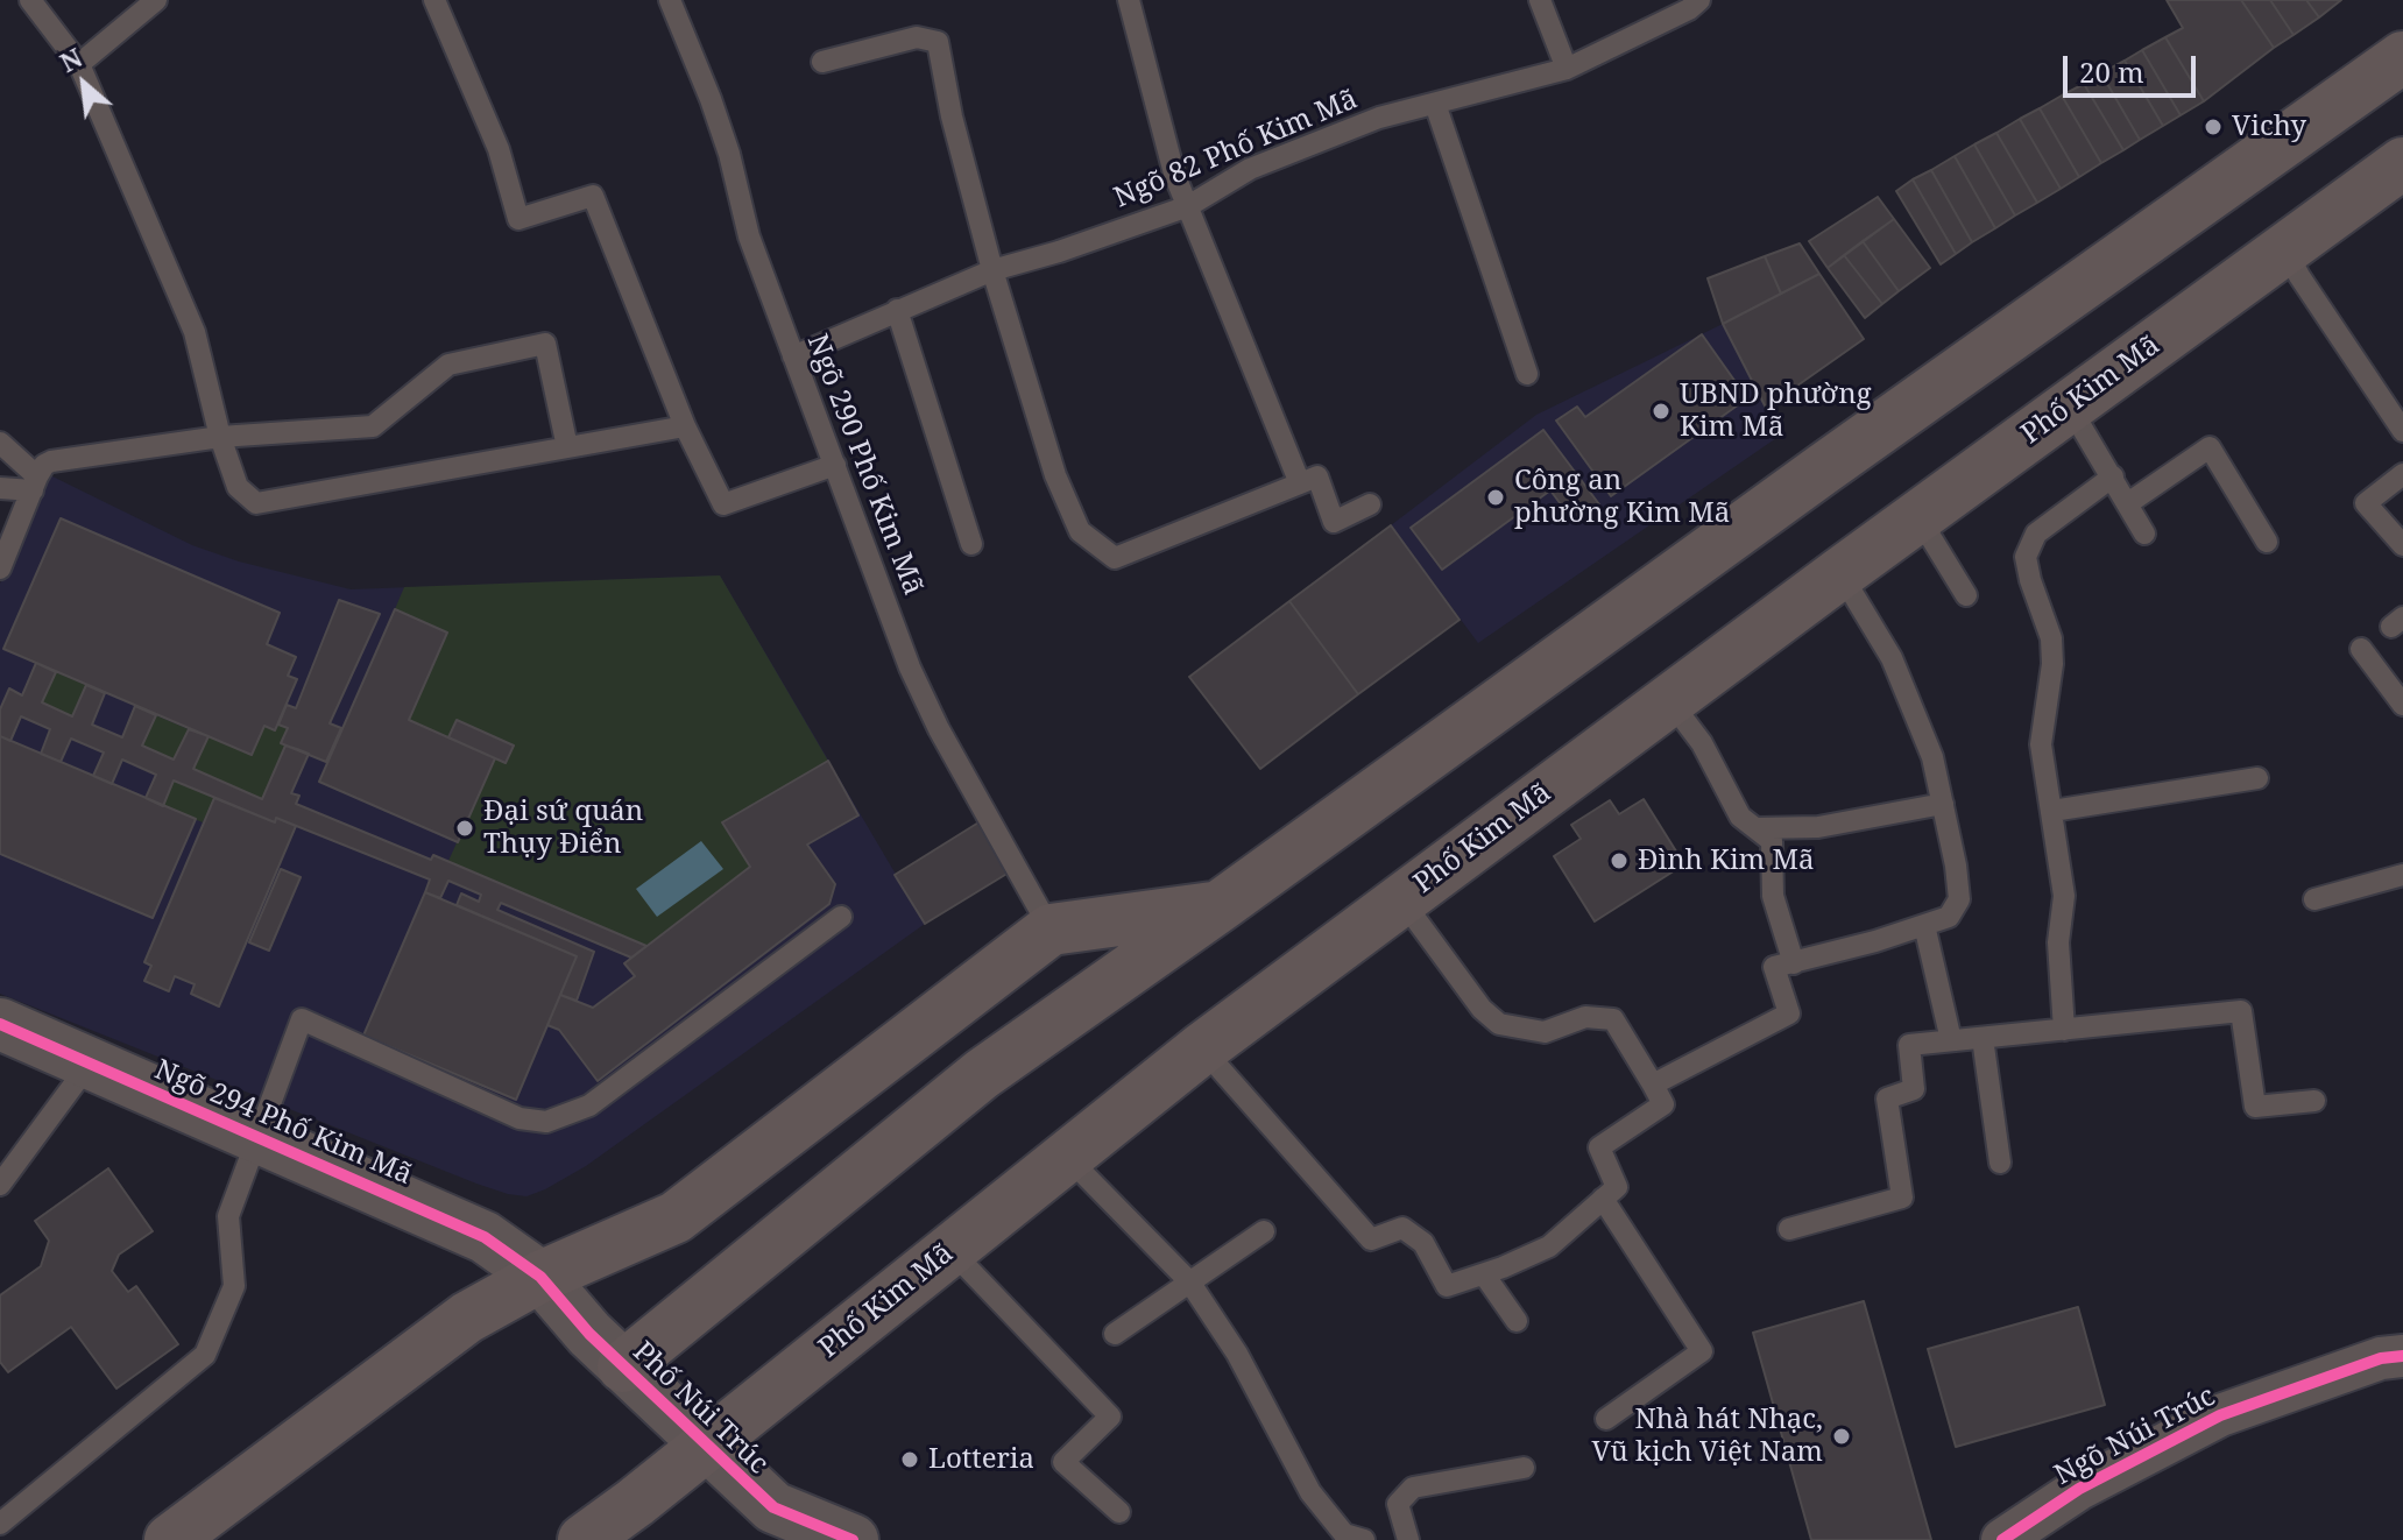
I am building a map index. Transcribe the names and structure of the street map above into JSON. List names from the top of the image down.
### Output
{
  "streets": {
    "main road": ["Phố Kim Mã"],
    "street": ["Ngõ 294 Phố Kim Mã", "Phố Núi Trúc", "Ngõ Núi Trúc"],
    "lane": ["Ngõ 82 Phố Kim Mã", "Ngõ 290 Phố Kim Mã"]
  },
  "crossings": [
    ["Ngõ 82 Phố Kim Mã", "Ngõ 290 Phố Kim Mã"],
    ["Phố Kim Mã", "Phố Núi Trúc"],
    ["Ngõ 294 Phố Kim Mã", "Phố Núi Trúc"]
  ],
  "places": [
    "Vichy",
    "UBND phường Kim Mã",
    "Công an phường Kim Mã",
    "Đại sứ quán Thụy Điển",
    "Đình Kim Mã",
    "Nhà hát Nhạc, Vũ kịch Việt Nam",
    "Lotteria"
  ],
  "scale_bar": "20 m",
  "north": "top left"
}
